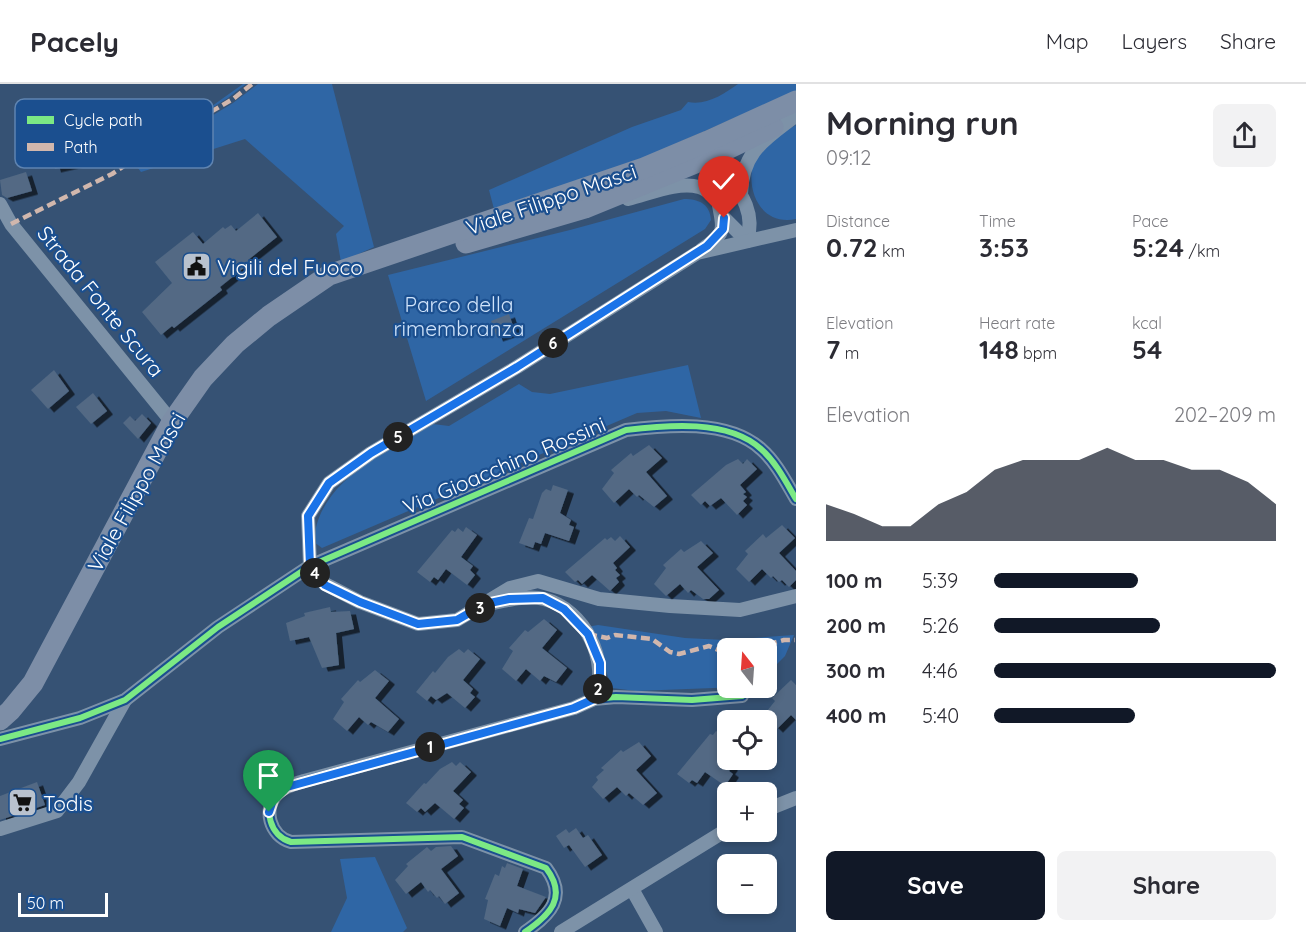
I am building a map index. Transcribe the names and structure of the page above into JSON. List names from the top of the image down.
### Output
{
  "streets": {
    "main road": ["Viale Filippo Masci"],
    "street": ["Strada Fonte Scura", "Via Gioacchino Rossini"]
  },
  "crossings": [
    ["Viale Filippo Masci", "Strada Fonte Scura"]
  ],
  "parks": ["Parco della rimembranza"],
  "places": {
    "public building": ["Vigili del Fuoco"],
    "supermarket": ["Todis"]
  },
  "legend": ["Cycle path", "Path"],
  "scale_bar": "50 m",
  "north": "top",
  "page": {
    "header": "Pacely",
    "nav": ["Map", "Layers", "Share"],
    "heading": ["Morning run", "09:12"],
    "stats": [
      ["Distance", "0.72 km"],
      ["Time", "3:53"],
      ["Pace", "5:24 /km"],
      ["Elevation", "7 m"],
      ["Heart rate", "148 bpm"],
      ["kcal", "54"]
    ],
    "pins": [
      "6",
      "5",
      "4",
      "3",
      "2",
      "1"
    ],
    "chart": ["Elevation", "202–209 m"],
    "list": [
      {
        "name": "100 m",
        "note": "5:39"
      },
      {
        "name": "200 m",
        "note": "5:26"
      },
      {
        "name": "300 m",
        "note": "4:46"
      },
      {
        "name": "400 m",
        "note": "5:40"
      }
    ],
    "map_buttons": ["+", "−"],
    "buttons": ["Save", "Share"],
    "scale": "50 m"
  }
}
